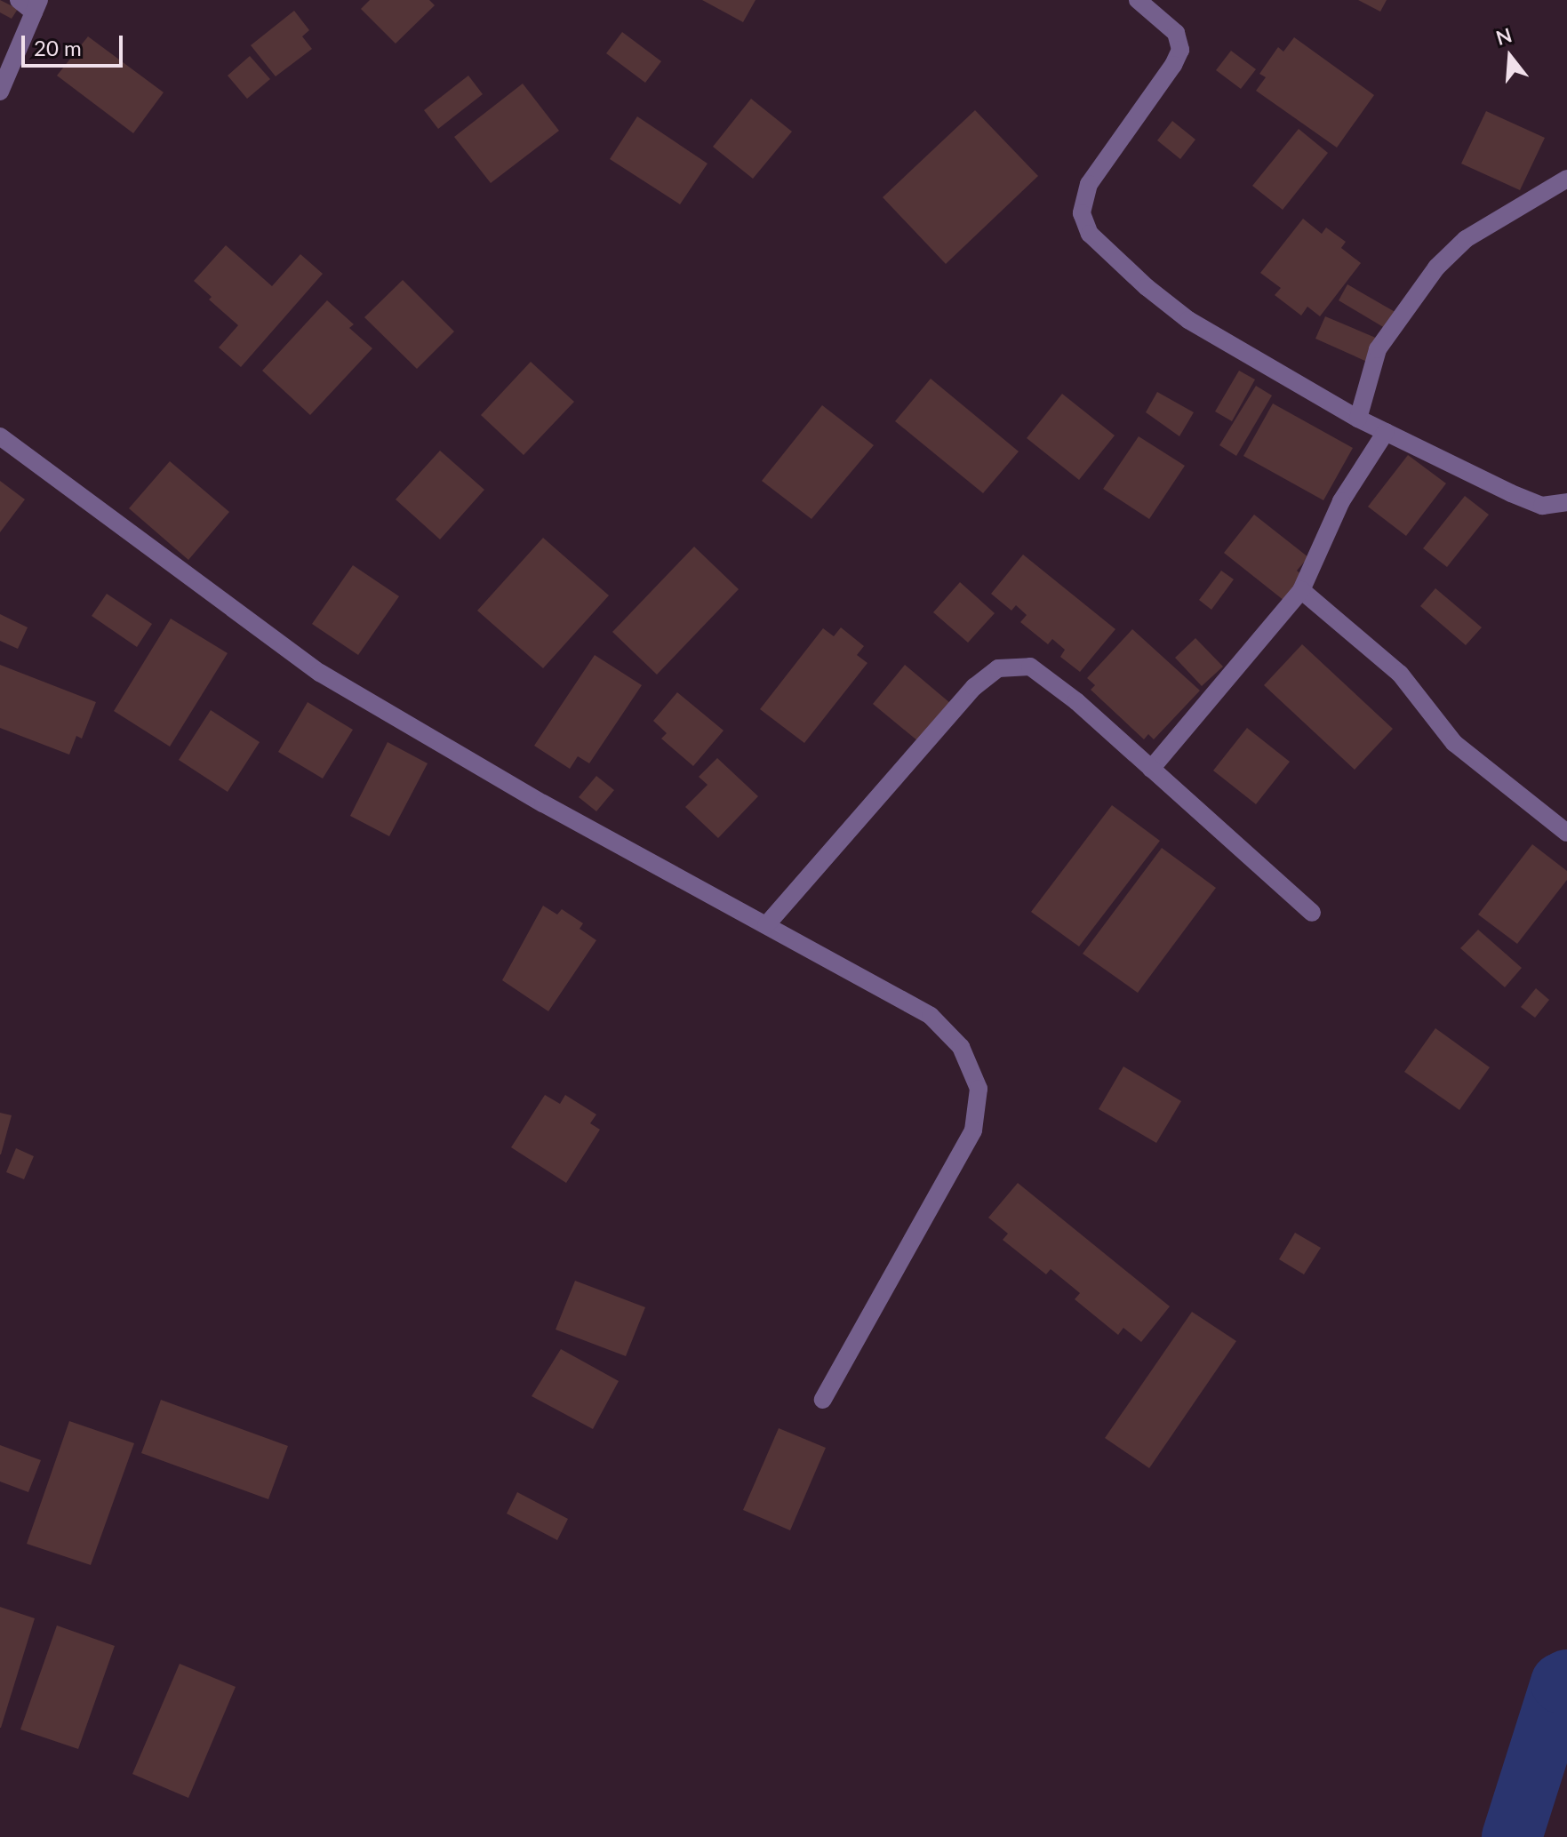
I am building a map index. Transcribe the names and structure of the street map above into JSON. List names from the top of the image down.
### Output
{
  "scale_bar": "20 m",
  "north": "top"
}
